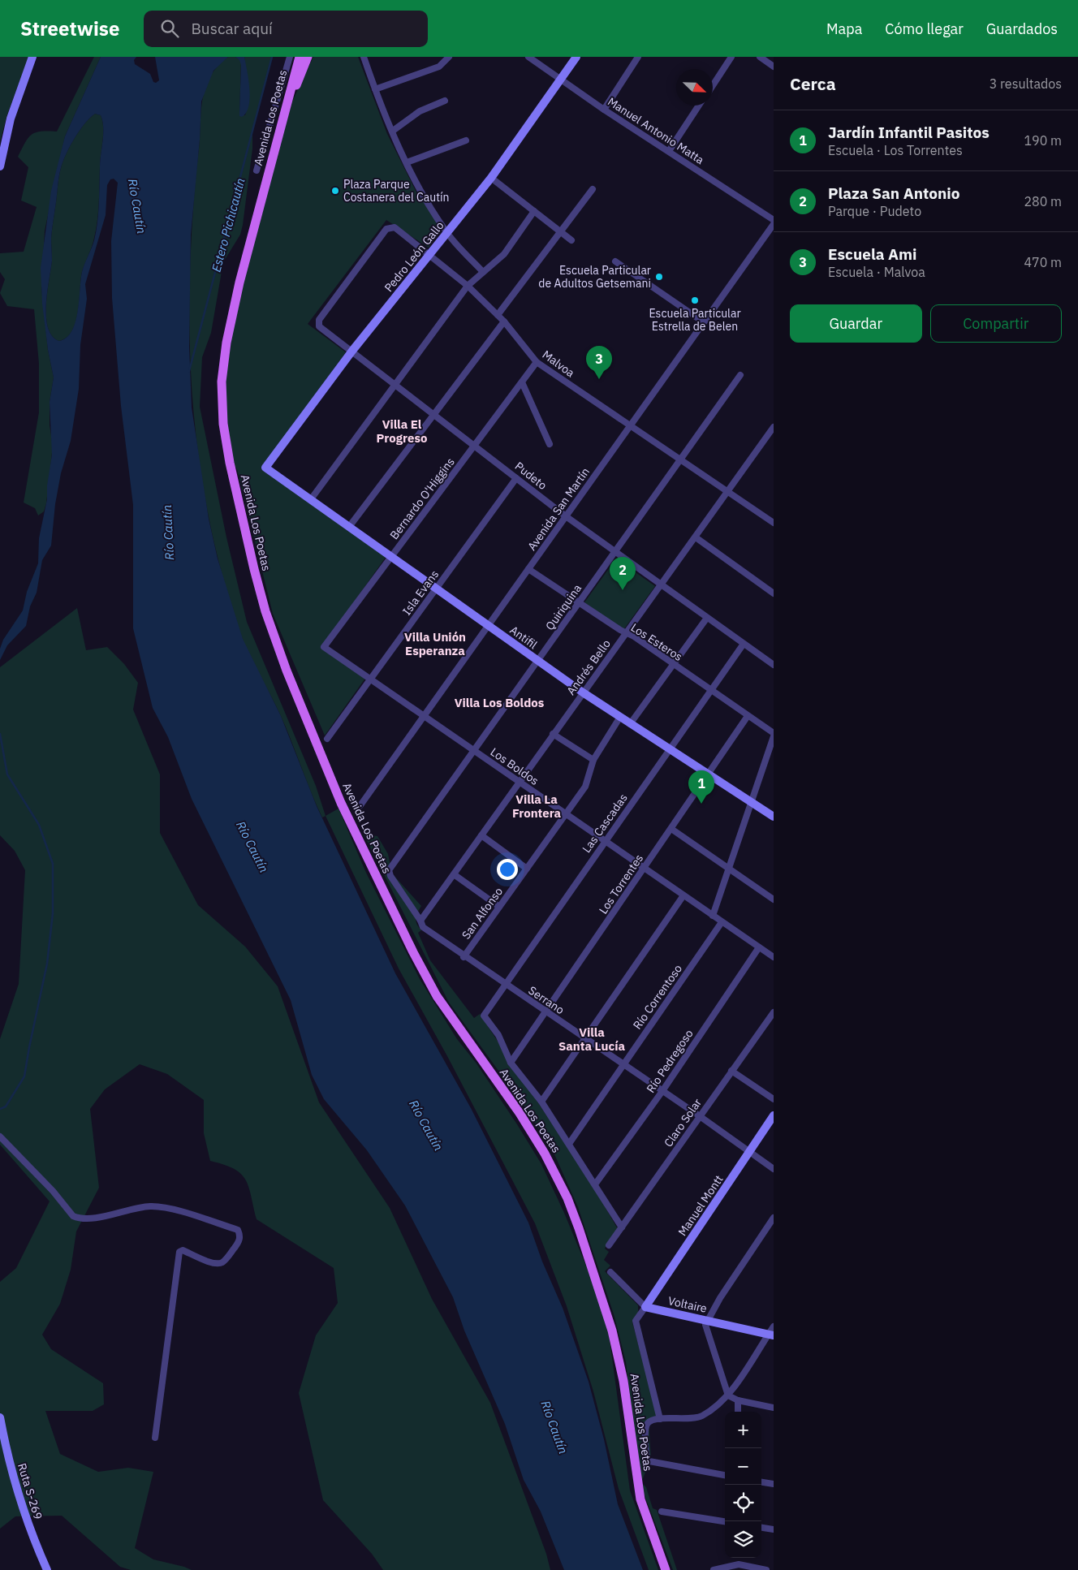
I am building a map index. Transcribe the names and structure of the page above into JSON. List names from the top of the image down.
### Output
{
  "streets": {
    "main road": ["Avenida Los Poetas"],
    "street": [
      "Manuel Antonio Matta",
      "Pedro León Gallo",
      "Malvoa",
      "Pudeto",
      "Bernardo O'Higgins",
      "Avenida San Martín",
      "Isla Evans",
      "Quiriquina",
      "Antifil",
      "Los Esteros",
      "Andrés Bello",
      "Los Boldos",
      "Las Cascadas",
      "Los Torrentes",
      "San Alfonso",
      "Río Correntoso",
      "Serrano",
      "Río Pedregoso",
      "Claro Solar",
      "Manuel Montt",
      "Voltaire",
      "Ruta S-269"
    ]
  },
  "crossings": [
    ["Manuel Antonio Matta", "Pedro León Gallo"],
    ["Pedro León Gallo", "Malvoa"],
    ["Pedro León Gallo", "Pudeto"],
    ["Pedro León Gallo", "Antifil"],
    ["Malvoa", "Pudeto"],
    ["Malvoa", "Bernardo O'Higgins"],
    ["Malvoa", "Avenida San Martín"],
    ["Malvoa", "Quiriquina"],
    ["Malvoa", "Andrés Bello"],
    ["Pudeto", "Bernardo O'Higgins"],
    ["Pudeto", "Avenida San Martín"],
    ["Pudeto", "Isla Evans"],
    ["Pudeto", "Quiriquina"],
    ["Pudeto", "Andrés Bello"],
    ["Pudeto", "Las Cascadas"],
    ["Bernardo O'Higgins", "Antifil"],
    ["Bernardo O'Higgins", "Los Boldos"],
    ["Avenida San Martín", "Antifil"],
    ["Avenida San Martín", "Los Esteros"],
    ["Avenida San Martín", "Los Boldos"],
    ["Isla Evans", "Antifil"],
    ["Isla Evans", "Los Boldos"],
    ["Quiriquina", "Antifil"],
    ["Quiriquina", "Los Esteros"],
    ["Quiriquina", "Los Boldos"],
    ["Quiriquina", "Serrano"],
    ["Antifil", "Andrés Bello"],
    ["Antifil", "Las Cascadas"],
    ["Antifil", "Los Torrentes"],
    ["Antifil", "San Alfonso"],
    ["Los Esteros", "Andrés Bello"],
    ["Los Esteros", "Las Cascadas"],
    ["Los Esteros", "Los Torrentes"],
    ["Andrés Bello", "Los Boldos"],
    ["Andrés Bello", "Serrano"],
    ["Los Boldos", "Las Cascadas"],
    ["Los Boldos", "Los Torrentes"],
    ["Los Boldos", "San Alfonso"],
    ["Los Boldos", "Río Correntoso"],
    ["Los Boldos", "Río Pedregoso"],
    ["Las Cascadas", "Los Torrentes"],
    ["Las Cascadas", "Serrano"],
    ["Los Torrentes", "Serrano"],
    ["San Alfonso", "Serrano"],
    ["Río Correntoso", "Serrano"],
    ["Serrano", "Río Pedregoso"],
    ["Serrano", "Claro Solar"],
    ["Serrano", "Manuel Montt"],
    ["Manuel Montt", "Voltaire"]
  ],
  "districts": [
    "Villa El Progreso",
    "Villa Unión Esperanza",
    "Villa Los Boldos",
    "Villa La Frontera",
    "Villa Santa Lucía"
  ],
  "water": ["Río Cautín", "Estero Pichicautín"],
  "places": ["Plaza Parque Costanera del Cautín", "Escuela Particular de Adultos Getsemani", "Escuela Particular Estrella de Belen"],
  "north": "bottom right",
  "page": {
    "header": "Streetwise",
    "search": "Buscar aquí",
    "nav": ["Mapa", "Cómo llegar", "Guardados"],
    "heading": ["Cerca", "3 resultados"],
    "list": [
      {
        "mark": "1",
        "name": "Jardín Infantil Pasitos",
        "note": "Escuela · Los Torrentes",
        "value": "190 m"
      },
      {
        "mark": "2",
        "name": "Plaza San Antonio",
        "note": "Parque · Pudeto",
        "value": "280 m"
      },
      {
        "mark": "3",
        "name": "Escuela Ami",
        "note": "Escuela · Malvoa",
        "value": "470 m"
      }
    ],
    "buttons": ["Guardar", "Compartir"],
    "pins": ["3", "2", "1"],
    "map_buttons": ["+", "−"]
  }
}
